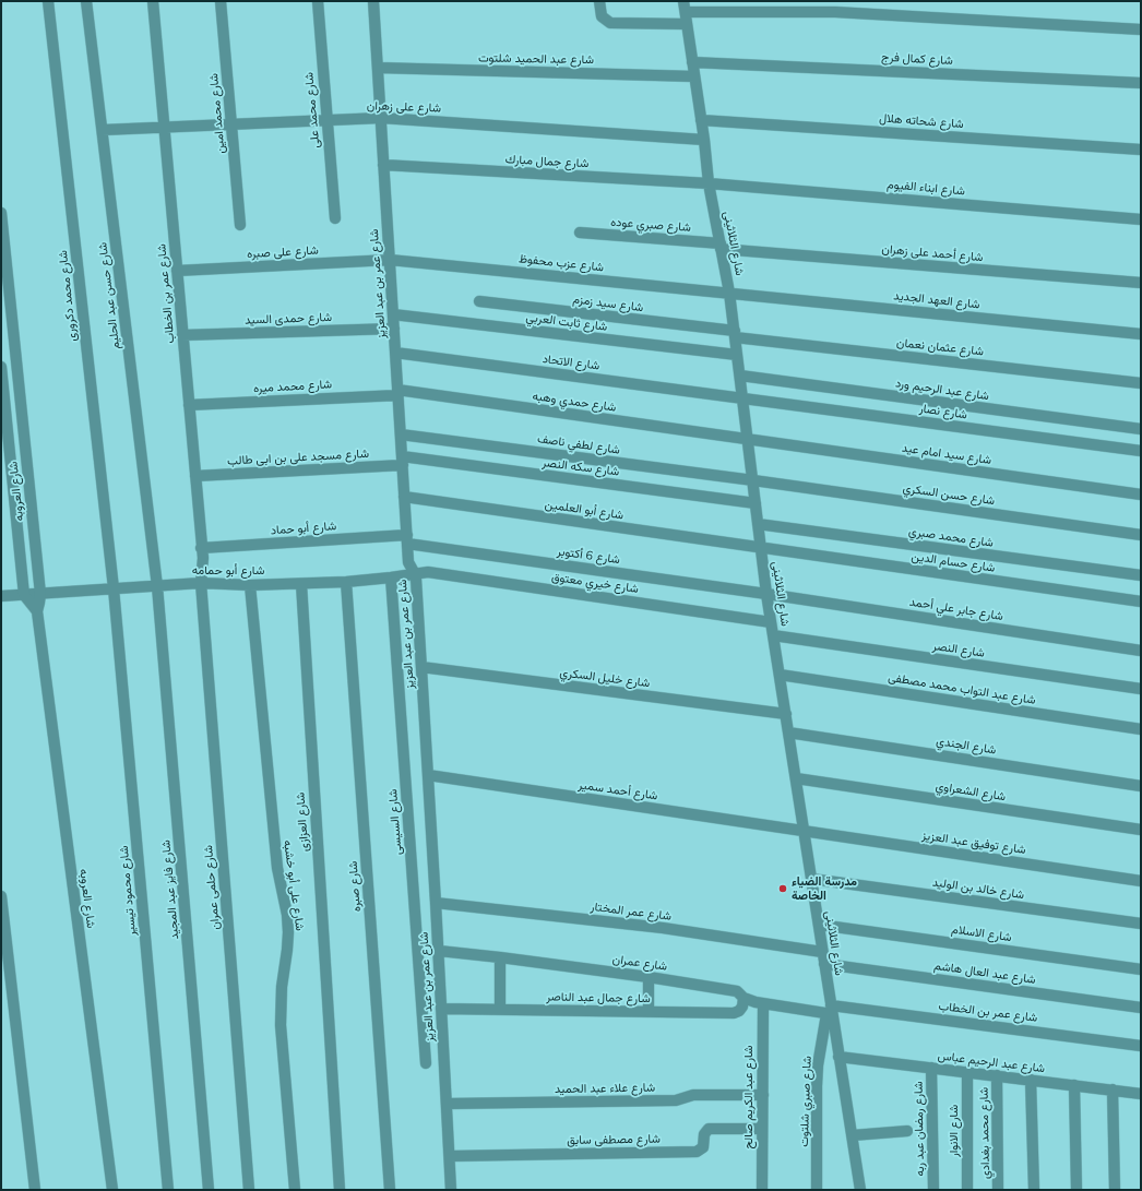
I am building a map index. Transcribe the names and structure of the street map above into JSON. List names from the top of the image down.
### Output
{
  "streets": {
    "street": [
      "شارع عبد الحميد شلتوت",
      "شارع كمال فرج",
      "شارع على زهران",
      "شارع محمد على",
      "شارع محمد امين",
      "شارع شحاته هلال",
      "شارع جمال مبارك",
      "شارع ابناء الفيوم",
      "شارع صبري عوده",
      "شارع الثلاثينى",
      "شارع على صبره",
      "شارع أحمد على زهران",
      "شارع عزب محفوظ",
      "شارع عمر بن عبد العزيز",
      "شارع عمر بن الخطاب",
      "شارع محمد دكرورى",
      "شارع حسن عبد الحليم",
      "شارع العهد الجديد",
      "شارع سيد زمزم",
      "شارع حمدى السيد",
      "شارع ثابت العربي",
      "شارع عثمان نعمان",
      "شارع الاتحاد",
      "شارع محمد ميره",
      "شارع عبد الرحيم ورد",
      "شارع حمدي وهبه",
      "شارع نصار",
      "شارع لطفي ناصف",
      "شارع سيد امام عيد",
      "شارع مسجد على بن ابى طالب",
      "شارع سكه النصر",
      "شارع العروبه",
      "شارع حسن السكري",
      "شارع أبو العلمين",
      "شارع أبو حماد",
      "شارع محمد صبري",
      "شارع 6 أكتوبر",
      "شارع حسام الدين",
      "شارع أبو حمامه",
      "شارع خيري معتوق",
      "شارع جابر علي أحمد",
      "شارع النصر",
      "شارع خليل السكري",
      "شارع عبد التواب محمد مصطفى",
      "شارع الجندي",
      "شارع أحمد سمير",
      "شارع الشعراوي",
      "شارع العزازى",
      "شارع السيسى",
      "شارع توفيق عبد العزيز",
      "شارع على أبو خشبه",
      "شارع صبره",
      "شارع حلمى عمران",
      "شارع خالد بن الوليد",
      "شارع فايز عبد المجيد",
      "شارع محمود تيسير",
      "شارع عمر المختار",
      "شارع الاسلام",
      "شارع عمران",
      "شارع عبد العال هاشم",
      "شارع جمال عبد الناصر",
      "شارع عبد الرحيم عباس",
      "شارع علاء عبد الحميد",
      "شارع عبد الكريم صالح",
      "شارع صبري شلتوت",
      "شارع رمضان عبد ربه",
      "شارع الانوار",
      "شارع محمد بغدادي",
      "شارع مصطفى سابق"
    ]
  },
  "crossings": [
    ["شارع عبد الحميد شلتوت", "شارع الثلاثينى"],
    ["شارع عبد الحميد شلتوت", "شارع عمر بن عبد العزيز"],
    ["شارع كمال فرج", "شارع الثلاثينى"],
    ["شارع على زهران", "شارع محمد على"],
    ["شارع على زهران", "شارع محمد امين"],
    ["شارع على زهران", "شارع الثلاثينى"],
    ["شارع على زهران", "شارع عمر بن عبد العزيز"],
    ["شارع على زهران", "شارع عمر بن الخطاب"],
    ["شارع على زهران", "شارع حسن عبد الحليم"],
    ["شارع شحاته هلال", "شارع الثلاثينى"],
    ["شارع جمال مبارك", "شارع ابناء الفيوم"],
    ["شارع جمال مبارك", "شارع الثلاثينى"],
    ["شارع جمال مبارك", "شارع عمر بن عبد العزيز"],
    ["شارع ابناء الفيوم", "شارع الثلاثينى"],
    ["شارع صبري عوده", "شارع الثلاثينى"],
    ["شارع صبري عوده", "شارع أحمد على زهران"],
    ["شارع الثلاثينى", "شارع أحمد على زهران"],
    ["شارع الثلاثينى", "شارع عزب محفوظ"],
    ["شارع الثلاثينى", "شارع عمر بن الخطاب"],
    ["شارع الثلاثينى", "شارع العهد الجديد"],
    ["شارع الثلاثينى", "شارع سيد زمزم"],
    ["شارع الثلاثينى", "شارع ثابت العربي"],
    ["شارع الثلاثينى", "شارع عثمان نعمان"],
    ["شارع الثلاثينى", "شارع الاتحاد"],
    ["شارع الثلاثينى", "شارع عبد الرحيم ورد"],
    ["شارع الثلاثينى", "شارع حمدي وهبه"],
    ["شارع الثلاثينى", "شارع نصار"],
    ["شارع الثلاثينى", "شارع لطفي ناصف"],
    ["شارع الثلاثينى", "شارع سيد امام عيد"],
    ["شارع الثلاثينى", "شارع سكه النصر"],
    ["شارع الثلاثينى", "شارع حسن السكري"],
    ["شارع الثلاثينى", "شارع أبو العلمين"],
    ["شارع الثلاثينى", "شارع محمد صبري"],
    ["شارع الثلاثينى", "شارع 6 أكتوبر"],
    ["شارع الثلاثينى", "شارع حسام الدين"],
    ["شارع الثلاثينى", "شارع خيري معتوق"],
    ["شارع الثلاثينى", "شارع جابر علي أحمد"],
    ["شارع الثلاثينى", "شارع النصر"],
    ["شارع الثلاثينى", "شارع خليل السكري"],
    ["شارع الثلاثينى", "شارع عبد التواب محمد مصطفى"],
    ["شارع الثلاثينى", "شارع الجندي"],
    ["شارع الثلاثينى", "شارع أحمد سمير"],
    ["شارع الثلاثينى", "شارع الشعراوي"],
    ["شارع الثلاثينى", "شارع توفيق عبد العزيز"],
    ["شارع الثلاثينى", "شارع خالد بن الوليد"],
    ["شارع الثلاثينى", "شارع عمر المختار"],
    ["شارع الثلاثينى", "شارع الاسلام"],
    ["شارع الثلاثينى", "شارع عمران"],
    ["شارع الثلاثينى", "شارع عبد العال هاشم"],
    ["شارع الثلاثينى", "شارع عبد الرحيم عباس"],
    ["شارع الثلاثينى", "شارع صبري شلتوت"],
    ["شارع على صبره", "شارع عزب محفوظ"],
    ["شارع على صبره", "شارع عمر بن عبد العزيز"],
    ["شارع على صبره", "شارع عمر بن الخطاب"],
    ["شارع عزب محفوظ", "شارع عمر بن عبد العزيز"],
    ["شارع عزب محفوظ", "شارع العهد الجديد"],
    ["شارع عمر بن عبد العزيز", "شارع حمدى السيد"],
    ["شارع عمر بن عبد العزيز", "شارع ثابت العربي"],
    ["شارع عمر بن عبد العزيز", "شارع الاتحاد"],
    ["شارع عمر بن عبد العزيز", "شارع محمد ميره"],
    ["شارع عمر بن عبد العزيز", "شارع حمدي وهبه"],
    ["شارع عمر بن عبد العزيز", "شارع لطفي ناصف"],
    ["شارع عمر بن عبد العزيز", "شارع مسجد على بن ابى طالب"],
    ["شارع عمر بن عبد العزيز", "شارع سكه النصر"],
    ["شارع عمر بن عبد العزيز", "شارع أبو العلمين"],
    ["شارع عمر بن عبد العزيز", "شارع أبو حماد"],
    ["شارع عمر بن عبد العزيز", "شارع 6 أكتوبر"],
    ["شارع عمر بن عبد العزيز", "شارع أبو حمامه"],
    ["شارع عمر بن عبد العزيز", "شارع خيري معتوق"],
    ["شارع عمر بن عبد العزيز", "شارع خليل السكري"],
    ["شارع عمر بن عبد العزيز", "شارع أحمد سمير"],
    ["شارع عمر بن عبد العزيز", "شارع عمر المختار"],
    ["شارع عمر بن عبد العزيز", "شارع عمران"],
    ["شارع عمر بن عبد العزيز", "شارع جمال عبد الناصر"],
    ["شارع عمر بن عبد العزيز", "شارع علاء عبد الحميد"],
    ["شارع عمر بن عبد العزيز", "شارع مصطفى سابق"],
    ["شارع عمر بن الخطاب", "شارع حمدى السيد"],
    ["شارع عمر بن الخطاب", "شارع محمد ميره"],
    ["شارع عمر بن الخطاب", "شارع مسجد على بن ابى طالب"],
    ["شارع عمر بن الخطاب", "شارع أبو حماد"],
    ["شارع عمر بن الخطاب", "شارع أبو حمامه"],
    ["شارع عمر بن الخطاب", "شارع حلمى عمران"],
    ["شارع عمر بن الخطاب", "شارع عمران"],
    ["شارع عمر بن الخطاب", "شارع صبري شلتوت"],
    ["شارع محمد دكرورى", "شارع أبو حمامه"],
    ["شارع محمد دكرورى", "شارع محمود تيسير"],
    ["شارع حسن عبد الحليم", "شارع أبو حمامه"],
    ["شارع حسن عبد الحليم", "شارع فايز عبد المجيد"],
    ["شارع سيد زمزم", "شارع عثمان نعمان"],
    ["شارع الاتحاد", "شارع نصار"],
    ["شارع محمد ميره", "شارع حمدي وهبه"],
    ["شارع حمدي وهبه", "شارع سيد امام عيد"],
    ["شارع لطفي ناصف", "شارع حسن السكري"],
    ["شارع مسجد على بن ابى طالب", "شارع سكه النصر"],
    ["شارع العروبه", "شارع أبو حمامه"],
    ["شارع أبو العلمين", "شارع حسام الدين"],
    ["شارع أبو حماد", "شارع 6 أكتوبر"],
    ["شارع 6 أكتوبر", "شارع جابر علي أحمد"],
    ["شارع أبو حمامه", "شارع خيري معتوق"],
    ["شارع أبو حمامه", "شارع العزازى"],
    ["شارع أبو حمامه", "شارع السيسى"],
    ["شارع أبو حمامه", "شارع على أبو خشبه"],
    ["شارع أبو حمامه", "شارع صبره"],
    ["شارع أبو حمامه", "شارع حلمى عمران"],
    ["شارع أبو حمامه", "شارع فايز عبد المجيد"],
    ["شارع أبو حمامه", "شارع محمود تيسير"],
    ["شارع أحمد سمير", "شارع توفيق عبد العزيز"],
    ["شارع عمران", "شارع جمال عبد الناصر"],
    ["شارع عمران", "شارع عبد الكريم صالح"],
    ["شارع عمران", "شارع صبري شلتوت"],
    ["شارع عبد الرحيم عباس", "شارع رمضان عبد ربه"],
    ["شارع عبد الرحيم عباس", "شارع الانوار"],
    ["شارع عبد الرحيم عباس", "شارع محمد بغدادي"],
    ["شارع علاء عبد الحميد", "شارع عبد الكريم صالح"],
    ["شارع عبد الكريم صالح", "شارع مصطفى سابق"]
  ],
  "places": ["مدرسة الضياء الخاصة"]
}
